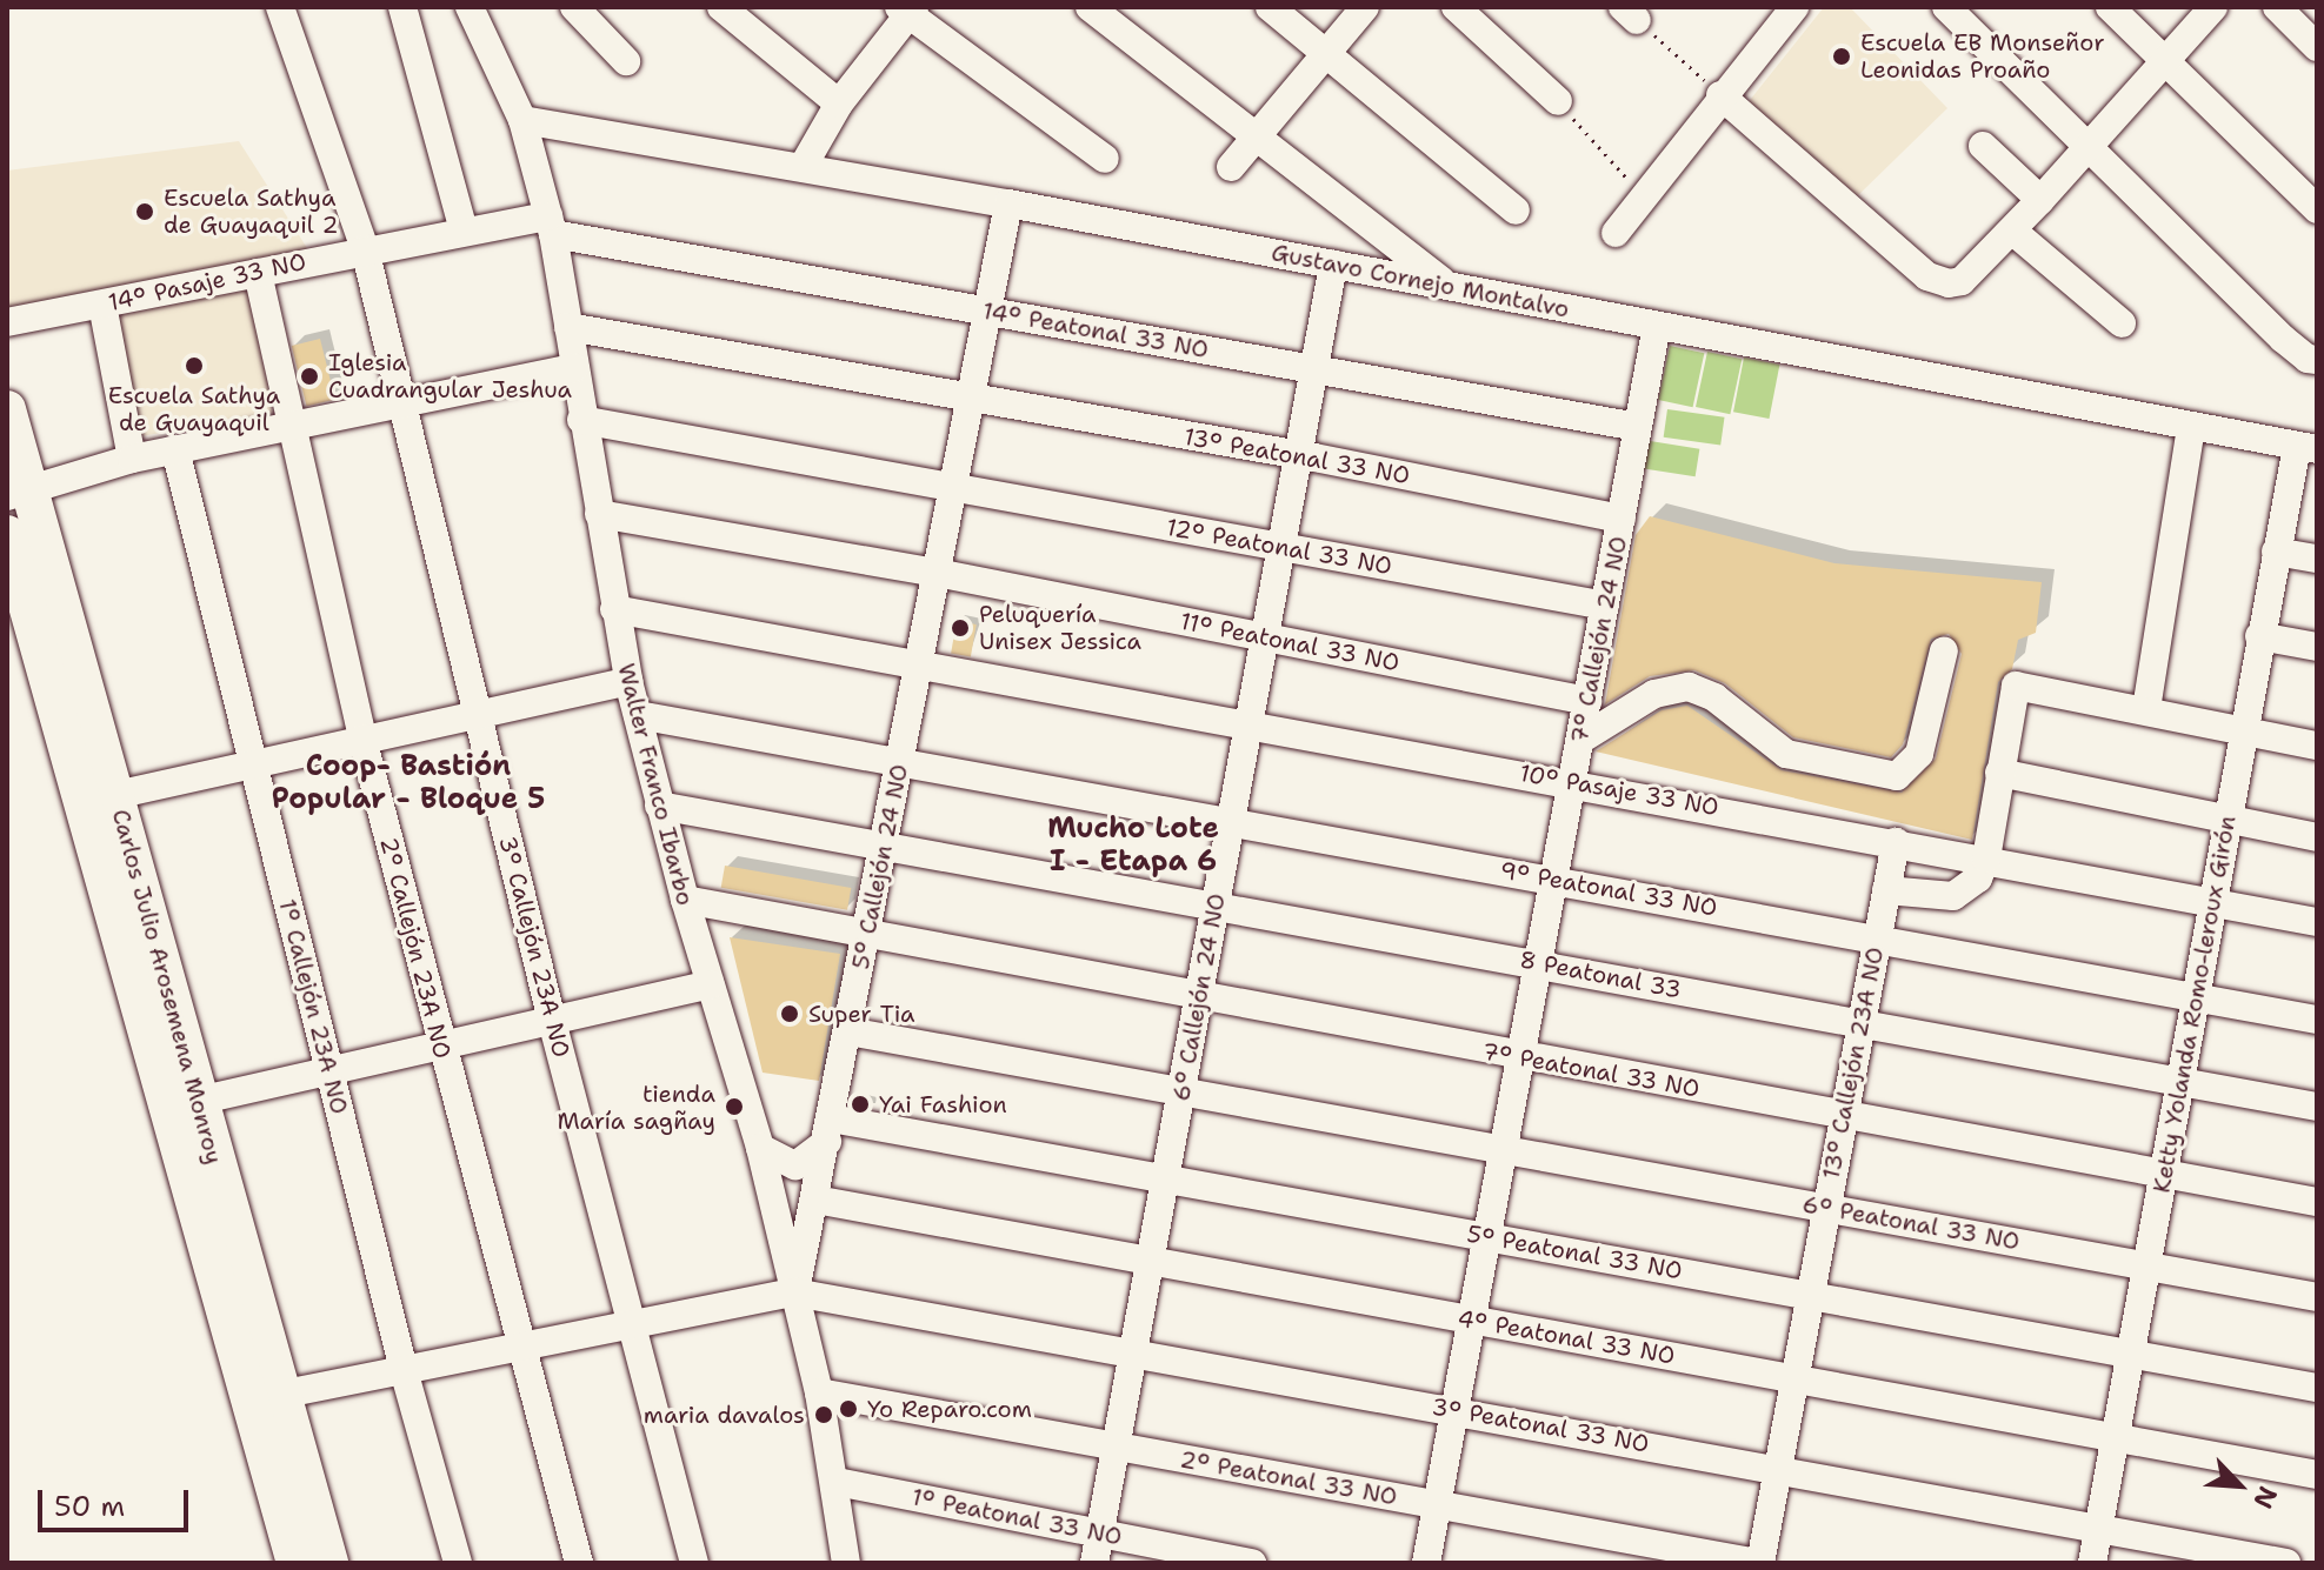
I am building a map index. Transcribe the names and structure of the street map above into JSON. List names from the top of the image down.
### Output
{
  "streets": {
    "main road": ["Carlos Julio Arosemena Monroy"],
    "street": [
      "Gustavo Cornejo Montalvo",
      "14° Pasaje 33 NO",
      "14° Peatonal 33 NO",
      "13° Peatonal 33 NO",
      "12° Peatonal 33 NO",
      "7° Callejón 24 NO",
      "11° Peatonal 33 NO",
      "Walter Franco Ibarbo",
      "10° Pasaje 33 NO",
      "5° Callejón 24 NO",
      "9° Peatonal 33 NO",
      "3° Callejón 23A NO",
      "2° Callejón 23A NO",
      "8 Peatonal 33",
      "6° Callejón 24 NO",
      "Ketty Yolanda Romo-leroux Girón",
      "1° Callejón 23A NO",
      "13° Callejón 23A NO",
      "7° Peatonal 33 NO",
      "6° Peatonal 33 NO",
      "5° Peatonal 33 NO",
      "4° Peatonal 33 NO",
      "3° Peatonal 33 NO",
      "2° Peatonal 33 NO",
      "1° Peatonal 33 NO"
    ]
  },
  "crossings": [
    ["Gustavo Cornejo Montalvo", "7° Callejón 24 NO"],
    ["Gustavo Cornejo Montalvo", "Walter Franco Ibarbo"],
    ["Gustavo Cornejo Montalvo", "5° Callejón 24 NO"],
    ["Gustavo Cornejo Montalvo", "6° Callejón 24 NO"],
    ["Gustavo Cornejo Montalvo", "Ketty Yolanda Romo-leroux Girón"],
    ["14° Pasaje 33 NO", "14° Peatonal 33 NO"],
    ["14° Pasaje 33 NO", "3° Callejón 23A NO"],
    ["14° Pasaje 33 NO", "2° Callejón 23A NO"],
    ["14° Peatonal 33 NO", "7° Callejón 24 NO"],
    ["14° Peatonal 33 NO", "Walter Franco Ibarbo"],
    ["14° Peatonal 33 NO", "5° Callejón 24 NO"],
    ["14° Peatonal 33 NO", "6° Callejón 24 NO"],
    ["13° Peatonal 33 NO", "7° Callejón 24 NO"],
    ["13° Peatonal 33 NO", "Walter Franco Ibarbo"],
    ["13° Peatonal 33 NO", "5° Callejón 24 NO"],
    ["13° Peatonal 33 NO", "6° Callejón 24 NO"],
    ["12° Peatonal 33 NO", "7° Callejón 24 NO"],
    ["12° Peatonal 33 NO", "Walter Franco Ibarbo"],
    ["12° Peatonal 33 NO", "5° Callejón 24 NO"],
    ["12° Peatonal 33 NO", "6° Callejón 24 NO"],
    ["7° Callejón 24 NO", "11° Peatonal 33 NO"],
    ["7° Callejón 24 NO", "10° Pasaje 33 NO"],
    ["7° Callejón 24 NO", "9° Peatonal 33 NO"],
    ["7° Callejón 24 NO", "8 Peatonal 33"],
    ["7° Callejón 24 NO", "7° Peatonal 33 NO"],
    ["7° Callejón 24 NO", "6° Peatonal 33 NO"],
    ["7° Callejón 24 NO", "5° Peatonal 33 NO"],
    ["7° Callejón 24 NO", "4° Peatonal 33 NO"],
    ["7° Callejón 24 NO", "3° Peatonal 33 NO"],
    ["7° Callejón 24 NO", "2° Peatonal 33 NO"],
    ["11° Peatonal 33 NO", "Walter Franco Ibarbo"],
    ["11° Peatonal 33 NO", "5° Callejón 24 NO"],
    ["11° Peatonal 33 NO", "6° Callejón 24 NO"],
    ["Walter Franco Ibarbo", "10° Pasaje 33 NO"],
    ["Walter Franco Ibarbo", "5° Callejón 24 NO"],
    ["Walter Franco Ibarbo", "9° Peatonal 33 NO"],
    ["Walter Franco Ibarbo", "8 Peatonal 33"],
    ["Walter Franco Ibarbo", "7° Peatonal 33 NO"],
    ["Walter Franco Ibarbo", "3° Peatonal 33 NO"],
    ["Walter Franco Ibarbo", "2° Peatonal 33 NO"],
    ["Walter Franco Ibarbo", "1° Peatonal 33 NO"],
    ["10° Pasaje 33 NO", "5° Callejón 24 NO"],
    ["10° Pasaje 33 NO", "6° Callejón 24 NO"],
    ["10° Pasaje 33 NO", "Ketty Yolanda Romo-leroux Girón"],
    ["10° Pasaje 33 NO", "13° Callejón 23A NO"],
    ["5° Callejón 24 NO", "9° Peatonal 33 NO"],
    ["5° Callejón 24 NO", "8 Peatonal 33"],
    ["5° Callejón 24 NO", "7° Peatonal 33 NO"],
    ["5° Callejón 24 NO", "5° Peatonal 33 NO"],
    ["5° Callejón 24 NO", "4° Peatonal 33 NO"],
    ["5° Callejón 24 NO", "3° Peatonal 33 NO"],
    ["9° Peatonal 33 NO", "6° Callejón 24 NO"],
    ["9° Peatonal 33 NO", "Ketty Yolanda Romo-leroux Girón"],
    ["9° Peatonal 33 NO", "13° Callejón 23A NO"],
    ["8 Peatonal 33", "6° Callejón 24 NO"],
    ["8 Peatonal 33", "Ketty Yolanda Romo-leroux Girón"],
    ["8 Peatonal 33", "13° Callejón 23A NO"],
    ["6° Callejón 24 NO", "7° Peatonal 33 NO"],
    ["6° Callejón 24 NO", "6° Peatonal 33 NO"],
    ["6° Callejón 24 NO", "5° Peatonal 33 NO"],
    ["6° Callejón 24 NO", "4° Peatonal 33 NO"],
    ["6° Callejón 24 NO", "3° Peatonal 33 NO"],
    ["6° Callejón 24 NO", "2° Peatonal 33 NO"],
    ["6° Callejón 24 NO", "1° Peatonal 33 NO"],
    ["Ketty Yolanda Romo-leroux Girón", "7° Peatonal 33 NO"],
    ["Ketty Yolanda Romo-leroux Girón", "6° Peatonal 33 NO"],
    ["Ketty Yolanda Romo-leroux Girón", "5° Peatonal 33 NO"],
    ["Ketty Yolanda Romo-leroux Girón", "4° Peatonal 33 NO"],
    ["Ketty Yolanda Romo-leroux Girón", "3° Peatonal 33 NO"],
    ["13° Callejón 23A NO", "7° Peatonal 33 NO"],
    ["13° Callejón 23A NO", "6° Peatonal 33 NO"],
    ["13° Callejón 23A NO", "5° Peatonal 33 NO"],
    ["13° Callejón 23A NO", "4° Peatonal 33 NO"],
    ["13° Callejón 23A NO", "3° Peatonal 33 NO"],
    ["13° Callejón 23A NO", "2° Peatonal 33 NO"]
  ],
  "districts": ["Coop- Bastión Popular - Bloque 5", "Mucho Lote I - Etapa 6"],
  "places": [
    "Escuela EB Monseñor Leonidas Proaño",
    "Escuela Sathya de Guayaquil 2",
    "Escuela Sathya de Guayaquil",
    "Iglesia Cuadrangular Jeshua",
    "Peluquería Unisex Jessica",
    "Super Tia",
    "Yai Fashion",
    "tienda María sagñay",
    "Yo Reparo.com",
    "maria davalos"
  ],
  "scale_bar": "50 m",
  "north": "bottom right"
}
